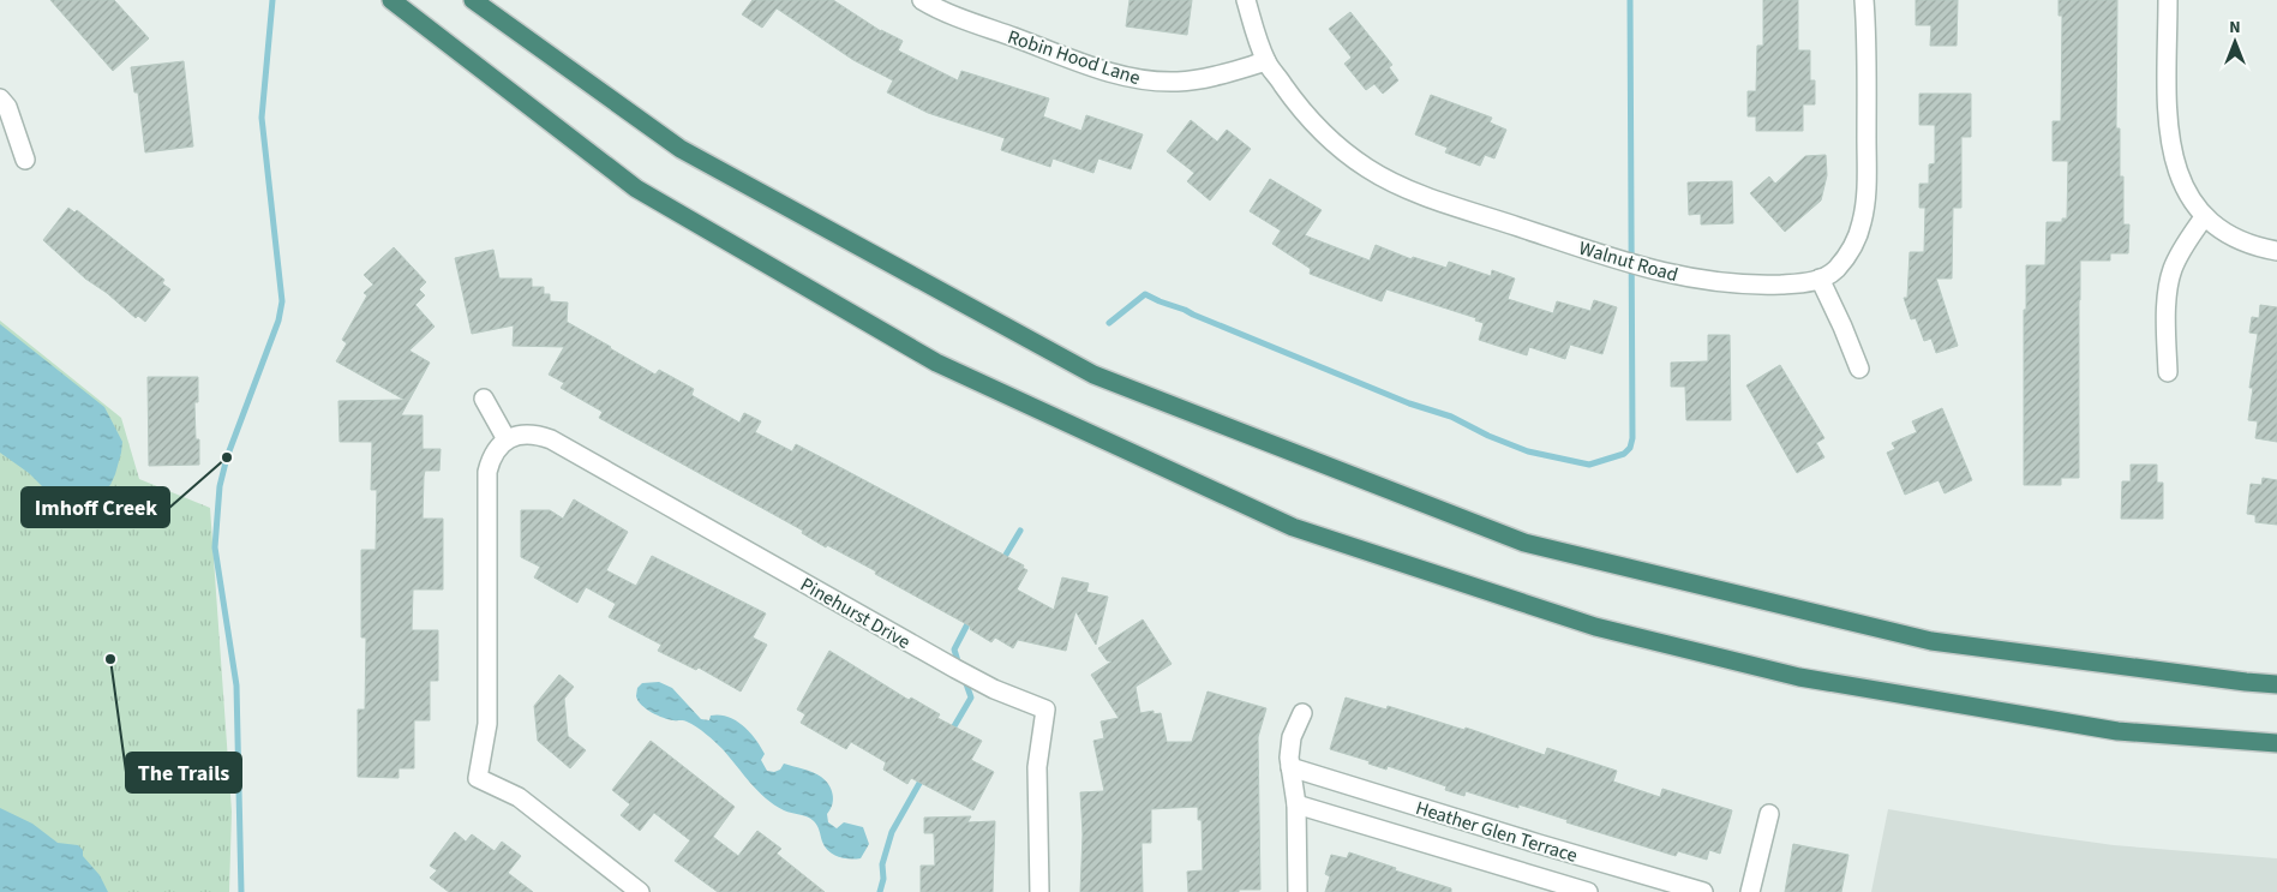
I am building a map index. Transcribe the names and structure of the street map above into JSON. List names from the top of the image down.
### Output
{
  "streets": {
    "street": [
      "Robin Hood Lane",
      "Walnut Road",
      "Pinehurst Drive",
      "Heather Glen Terrace"
    ]
  },
  "crossings": [
    ["Robin Hood Lane", "Walnut Road"]
  ],
  "places": ["Imhoff Creek", "The Trails"],
  "north": "top"
}
